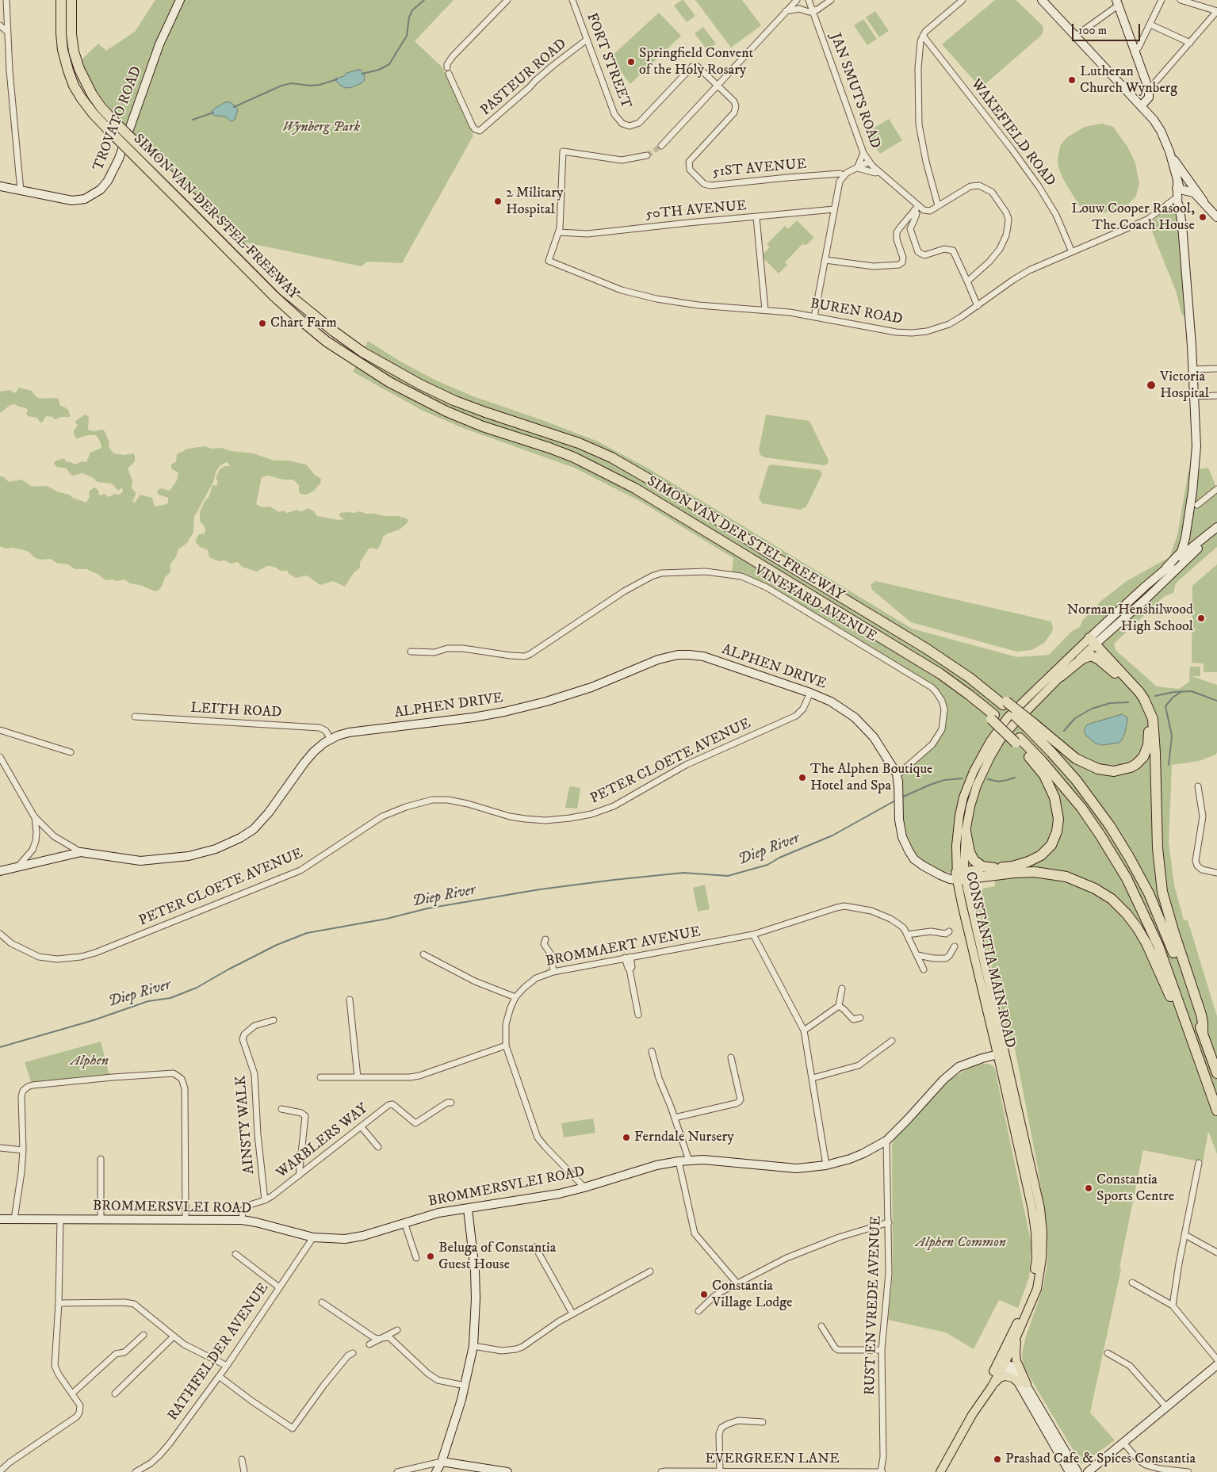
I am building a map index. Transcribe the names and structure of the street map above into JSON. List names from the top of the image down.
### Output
{
  "streets": {
    "highway": ["SIMON VAN DER STEL FREEWAY"],
    "main road": ["CONSTANTIA MAIN ROAD"],
    "street": [
      "FORT STREET",
      "PASTEUR ROAD",
      "JAN SMUTS ROAD",
      "TROVATO ROAD",
      "WAKEFIELD ROAD",
      "51ST AVENUE",
      "50TH AVENUE",
      "BUREN ROAD",
      "VINEYARD AVENUE",
      "ALPHEN DRIVE",
      "LEITH ROAD",
      "PETER CLOETE AVENUE",
      "BROMMAERT AVENUE",
      "AINSTY WALK",
      "WARBLERS WAY",
      "BROMMERSVLEI ROAD",
      "RUST EN VREDE AVENUE",
      "RATHFELDER AVENUE",
      "EVERGREEN LANE"
    ]
  },
  "crossings": [
    ["FORT STREET", "PASTEUR ROAD"],
    ["FORT STREET", "51ST AVENUE"],
    ["WAKEFIELD ROAD", "BUREN ROAD"],
    ["50TH AVENUE", "BUREN ROAD"],
    ["VINEYARD AVENUE", "ALPHEN DRIVE"],
    ["ALPHEN DRIVE", "LEITH ROAD"],
    ["ALPHEN DRIVE", "PETER CLOETE AVENUE"],
    ["BROMMAERT AVENUE", "BROMMERSVLEI ROAD"],
    ["CONSTANTIA MAIN ROAD", "BROMMERSVLEI ROAD"],
    ["AINSTY WALK", "WARBLERS WAY"],
    ["WARBLERS WAY", "BROMMERSVLEI ROAD"],
    ["BROMMERSVLEI ROAD", "RUST EN VREDE AVENUE"],
    ["BROMMERSVLEI ROAD", "RATHFELDER AVENUE"],
    ["RUST EN VREDE AVENUE", "EVERGREEN LANE"]
  ],
  "water": ["Diep River"],
  "parks": ["Wynberg Park", "Alphen", "Alphen Common"],
  "places": [
    "Springfield Convent of the Holy Rosary",
    "Lutheran Church Wynberg",
    "2 Military Hospital",
    "Louw Cooper Rasool, The Coach House",
    "Chart Farm",
    "Victoria Hospital",
    "Norman Henshilwood High School",
    "The Alphen Boutique Hotel and Spa",
    "Ferndale Nursery",
    "Constantia Sports Centre",
    "Beluga of Constantia Guest House",
    "Constantia Village Lodge",
    "Prashad Cafe & Spices Constantia"
  ],
  "scale_bar": "100 m"
}
